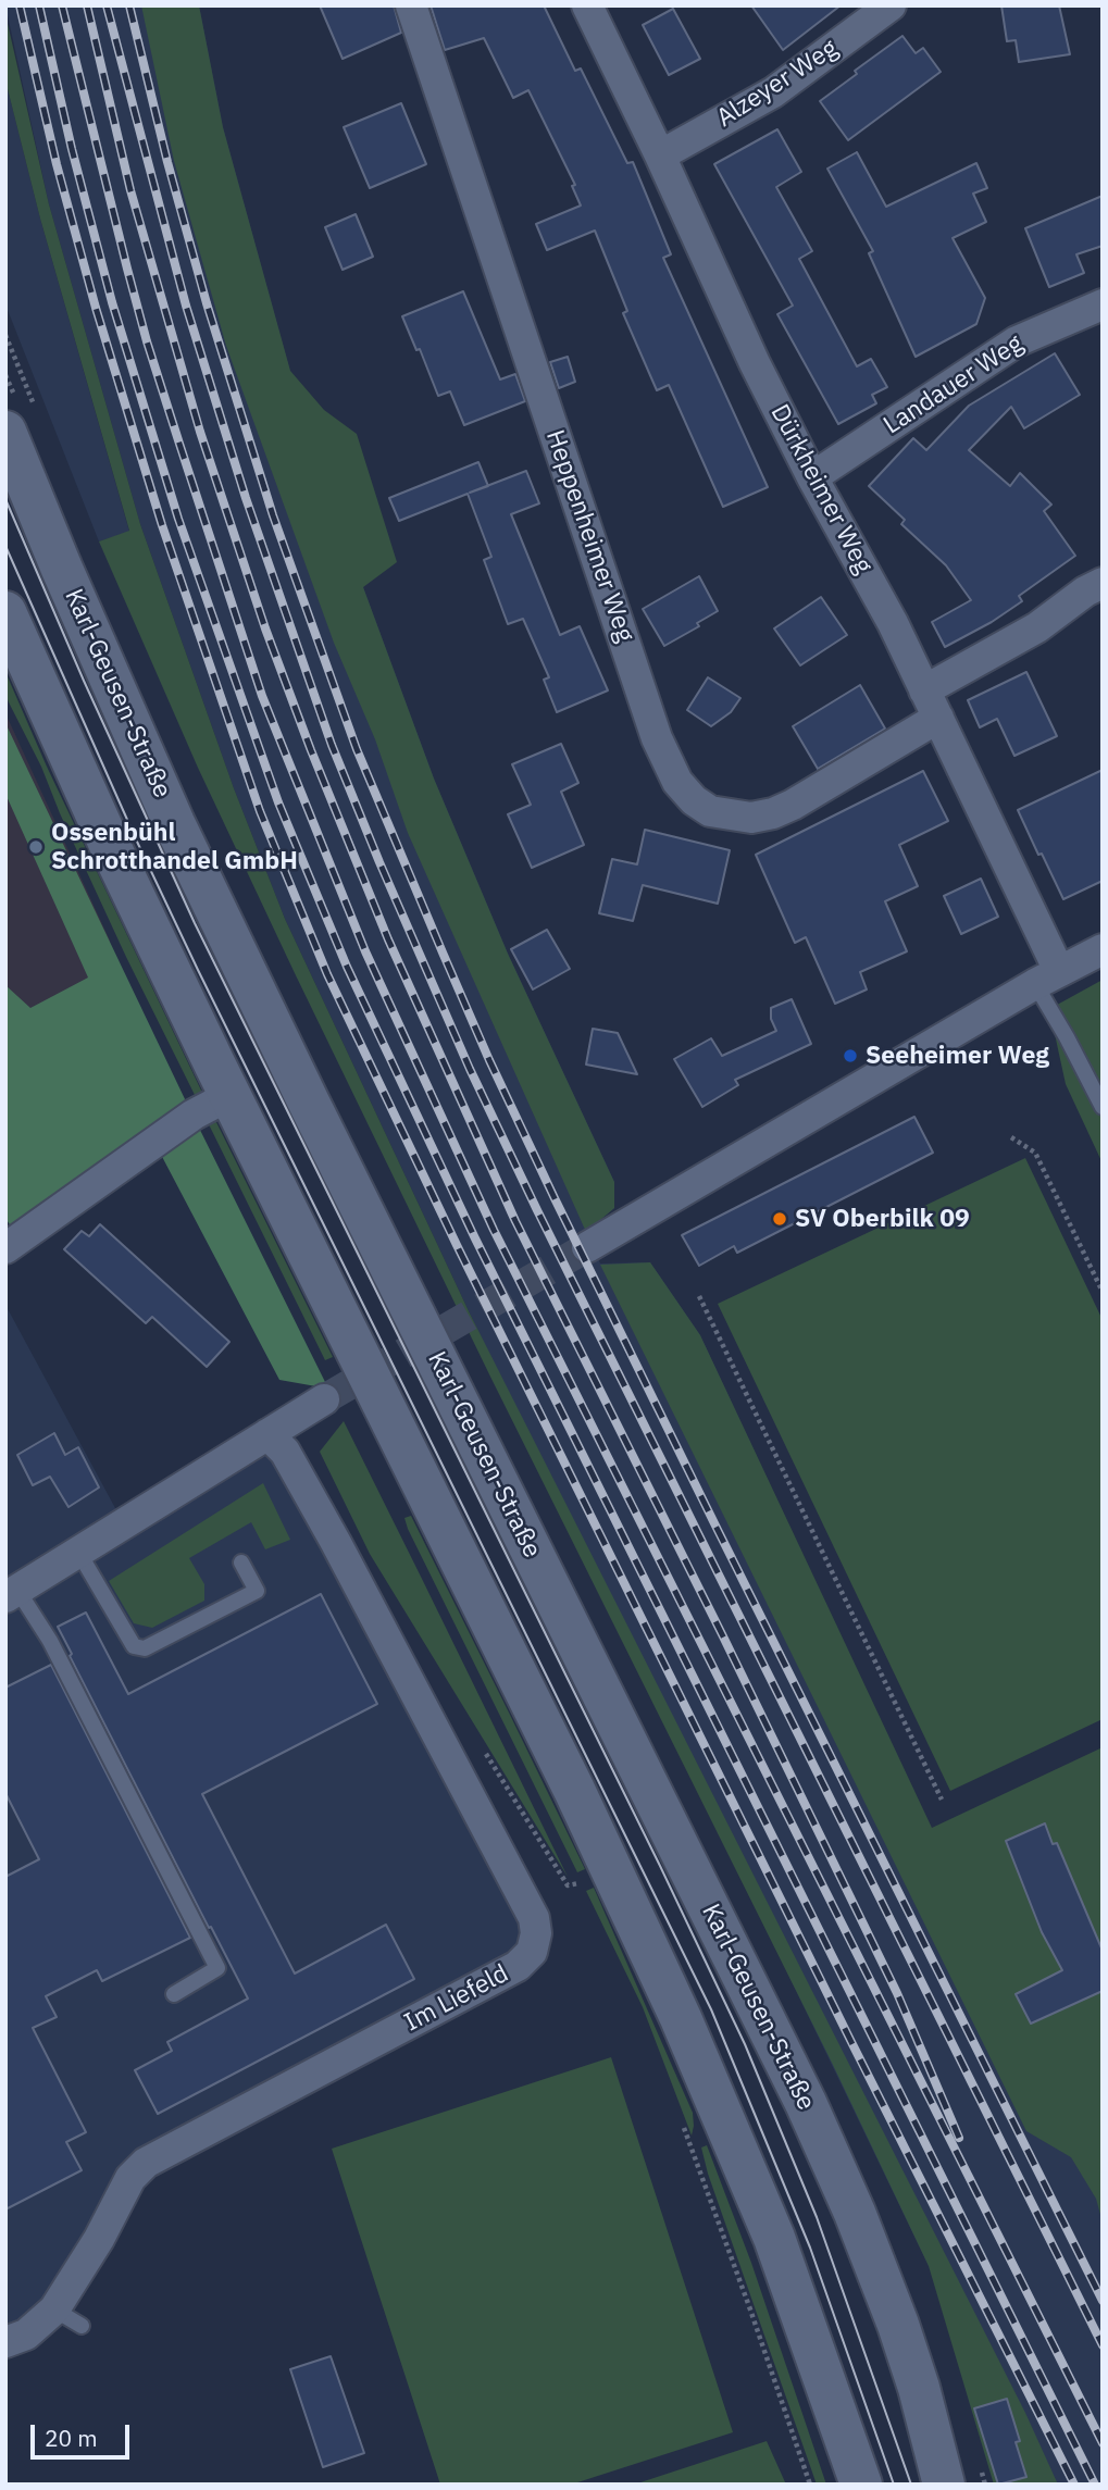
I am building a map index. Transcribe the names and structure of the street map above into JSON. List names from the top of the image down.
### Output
{
  "streets": {
    "main road": ["Karl-Geusen-Straße"],
    "street": [
      "Alzeyer Weg",
      "Landauer Weg",
      "Dürkheimer Weg",
      "Heppenheimer Weg",
      "Im Liefeld"
    ]
  },
  "crossings": [
    ["Alzeyer Weg", "Dürkheimer Weg"],
    ["Landauer Weg", "Dürkheimer Weg"],
    ["Dürkheimer Weg", "Heppenheimer Weg"]
  ],
  "places": ["Ossenbühl Schrotthandel GmbH", "Seeheimer Weg", "SV Oberbilk 09"],
  "scale_bar": "20 m"
}
